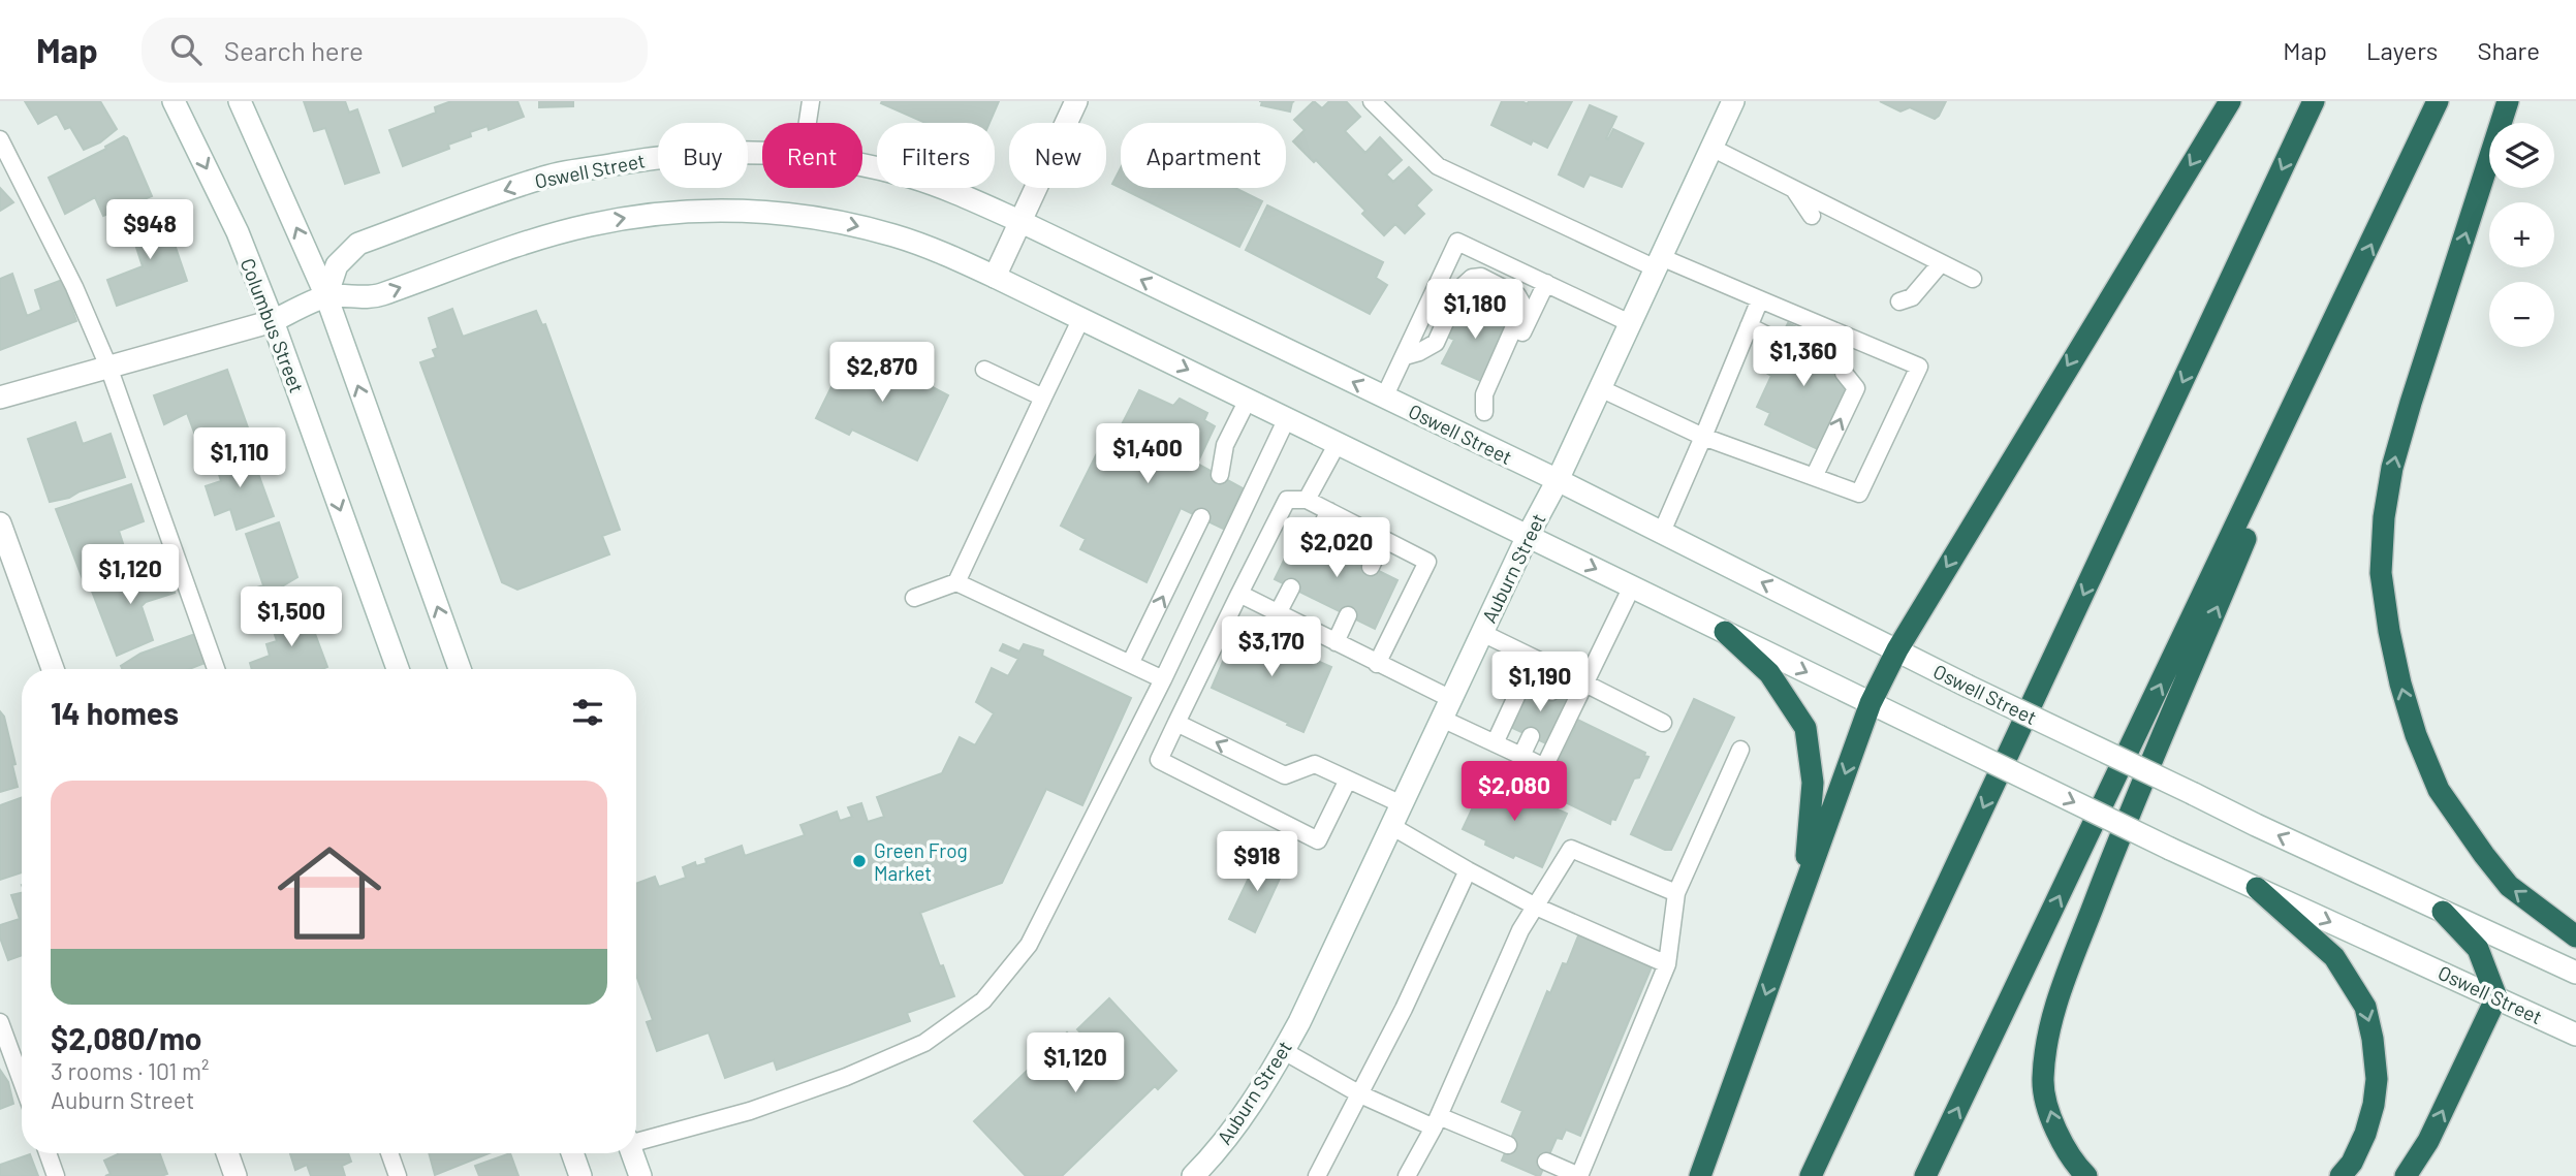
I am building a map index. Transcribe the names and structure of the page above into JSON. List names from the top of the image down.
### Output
{
  "streets": {
    "main road": ["Oswell Street", "Columbus Street", "Auburn Street"]
  },
  "crossings": [
    ["Oswell Street", "Columbus Street"],
    ["Oswell Street", "Auburn Street"]
  ],
  "places": ["Green Frog Market"],
  "page": {
    "header": "Map",
    "search": "Search here",
    "nav": ["Map", "Layers", "Share"],
    "map_buttons": ["+", "−"],
    "chip": [
      "Buy",
      "Rent",
      "Filters",
      "New",
      "Apartment"
    ],
    "price": [
      "$948",
      "$1,180",
      "$1,360",
      "$2,870",
      "$1,400",
      "$1,110",
      "$2,020",
      "$1,120",
      "$1,500",
      "$3,170",
      "$1,190",
      "$2,080",
      "$918",
      "$1,120"
    ],
    "heading": "14 homes",
    "list": [
      {
        "name": "$2,080/mo",
        "note": "3 rooms · 101 m² · Auburn Street"
      }
    ]
  }
}
